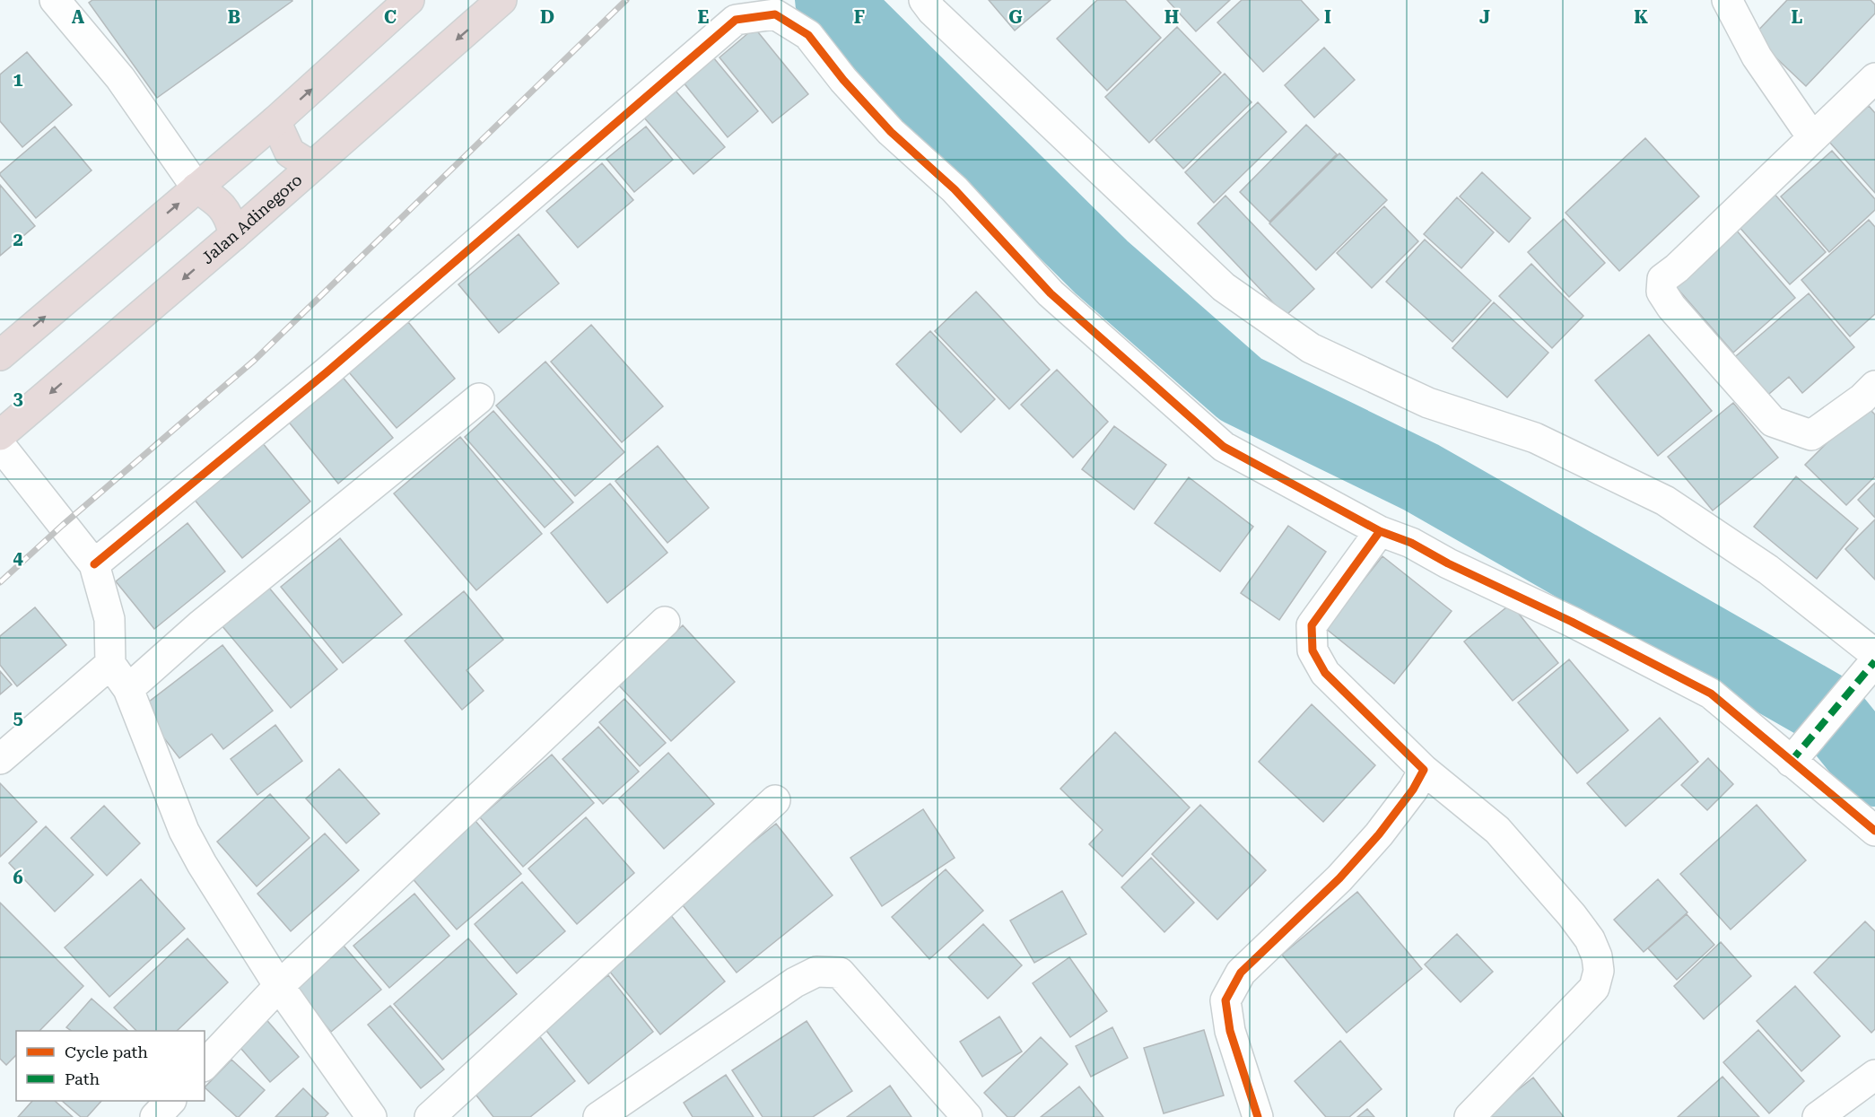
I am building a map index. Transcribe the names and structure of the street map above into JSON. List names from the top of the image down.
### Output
{
  "streets": {
    "highway": ["Jalan Adinegoro"]
  },
  "legend": ["Cycle path", "Path"],
  "grid": {
    "columns": [
      "A",
      "B",
      "C",
      "D",
      "E",
      "F",
      "G",
      "H",
      "I",
      "J",
      "K",
      "L"
    ],
    "rows": [
      "1",
      "2",
      "3",
      "4",
      "5",
      "6"
    ]
  }
}
